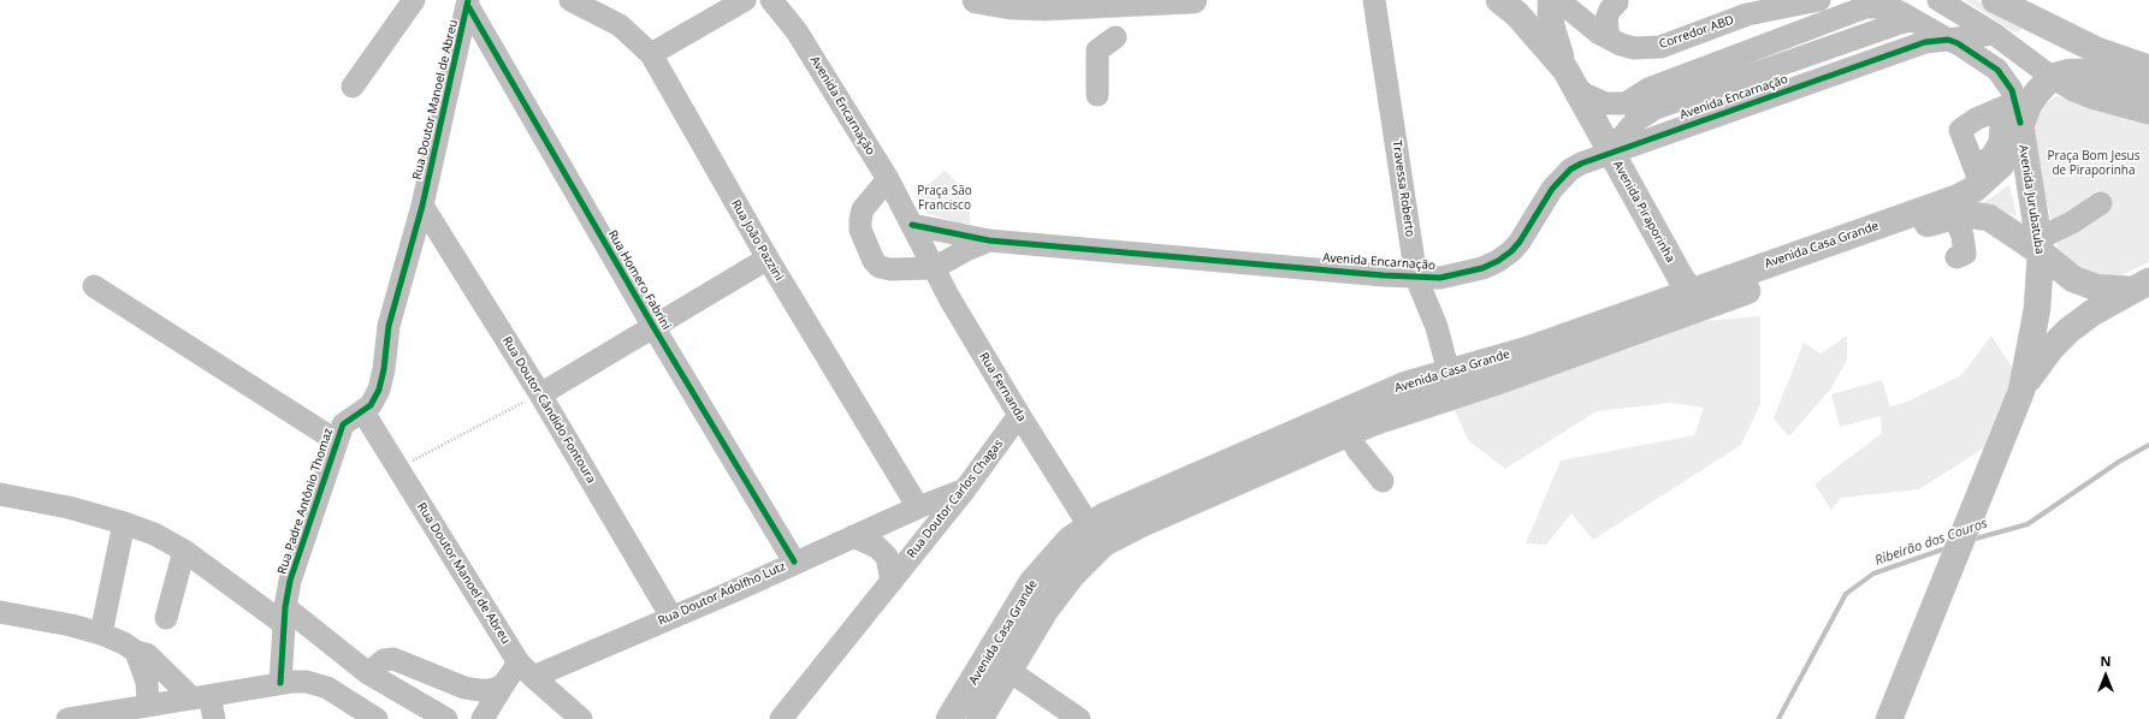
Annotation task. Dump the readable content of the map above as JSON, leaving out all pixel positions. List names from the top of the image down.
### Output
{
  "streets": {
    "main road": ["Avenida Jurubatuba", "Avenida Piraporinha", "Avenida Casa Grande"],
    "street": [
      "Corredor ABD",
      "Avenida Encarnação",
      "Rua Doutor Manoel de Abreu",
      "Travessa Roberto",
      "Rua João Pazzini",
      "Rua Homero Fabrini",
      "Rua Fernanda",
      "Rua Doutor Cândido Fontoura",
      "Rua Doutor Carlos Chagas",
      "Rua Padre Antônio Thomaz",
      "Rua Doutor Adolfho Lutz"
    ]
  },
  "crossings": [
    ["Avenida Encarnação", "Travessa Roberto"],
    ["Avenida Encarnação", "Avenida Piraporinha"],
    ["Avenida Encarnação", "Rua Fernanda"],
    ["Rua Doutor Manoel de Abreu", "Rua Homero Fabrini"],
    ["Rua Doutor Manoel de Abreu", "Rua Doutor Cândido Fontoura"],
    ["Rua Doutor Manoel de Abreu", "Rua Padre Antônio Thomaz"],
    ["Rua Doutor Manoel de Abreu", "Rua Doutor Adolfho Lutz"],
    ["Travessa Roberto", "Avenida Casa Grande"],
    ["Avenida Jurubatuba", "Avenida Casa Grande"],
    ["Avenida Piraporinha", "Avenida Casa Grande"],
    ["Rua João Pazzini", "Rua Doutor Adolfho Lutz"],
    ["Avenida Casa Grande", "Rua Fernanda"],
    ["Rua Homero Fabrini", "Rua Doutor Adolfho Lutz"],
    ["Rua Fernanda", "Rua Doutor Carlos Chagas"],
    ["Rua Doutor Cândido Fontoura", "Rua Padre Antônio Thomaz"],
    ["Rua Doutor Cândido Fontoura", "Rua Doutor Adolfho Lutz"],
    ["Rua Doutor Carlos Chagas", "Rua Doutor Adolfho Lutz"]
  ],
  "water": ["Ribeirão dos Couros"],
  "parks": ["Praça Bom Jesus de Piraporinha", "Praça São Francisco"],
  "north": "top"
}
